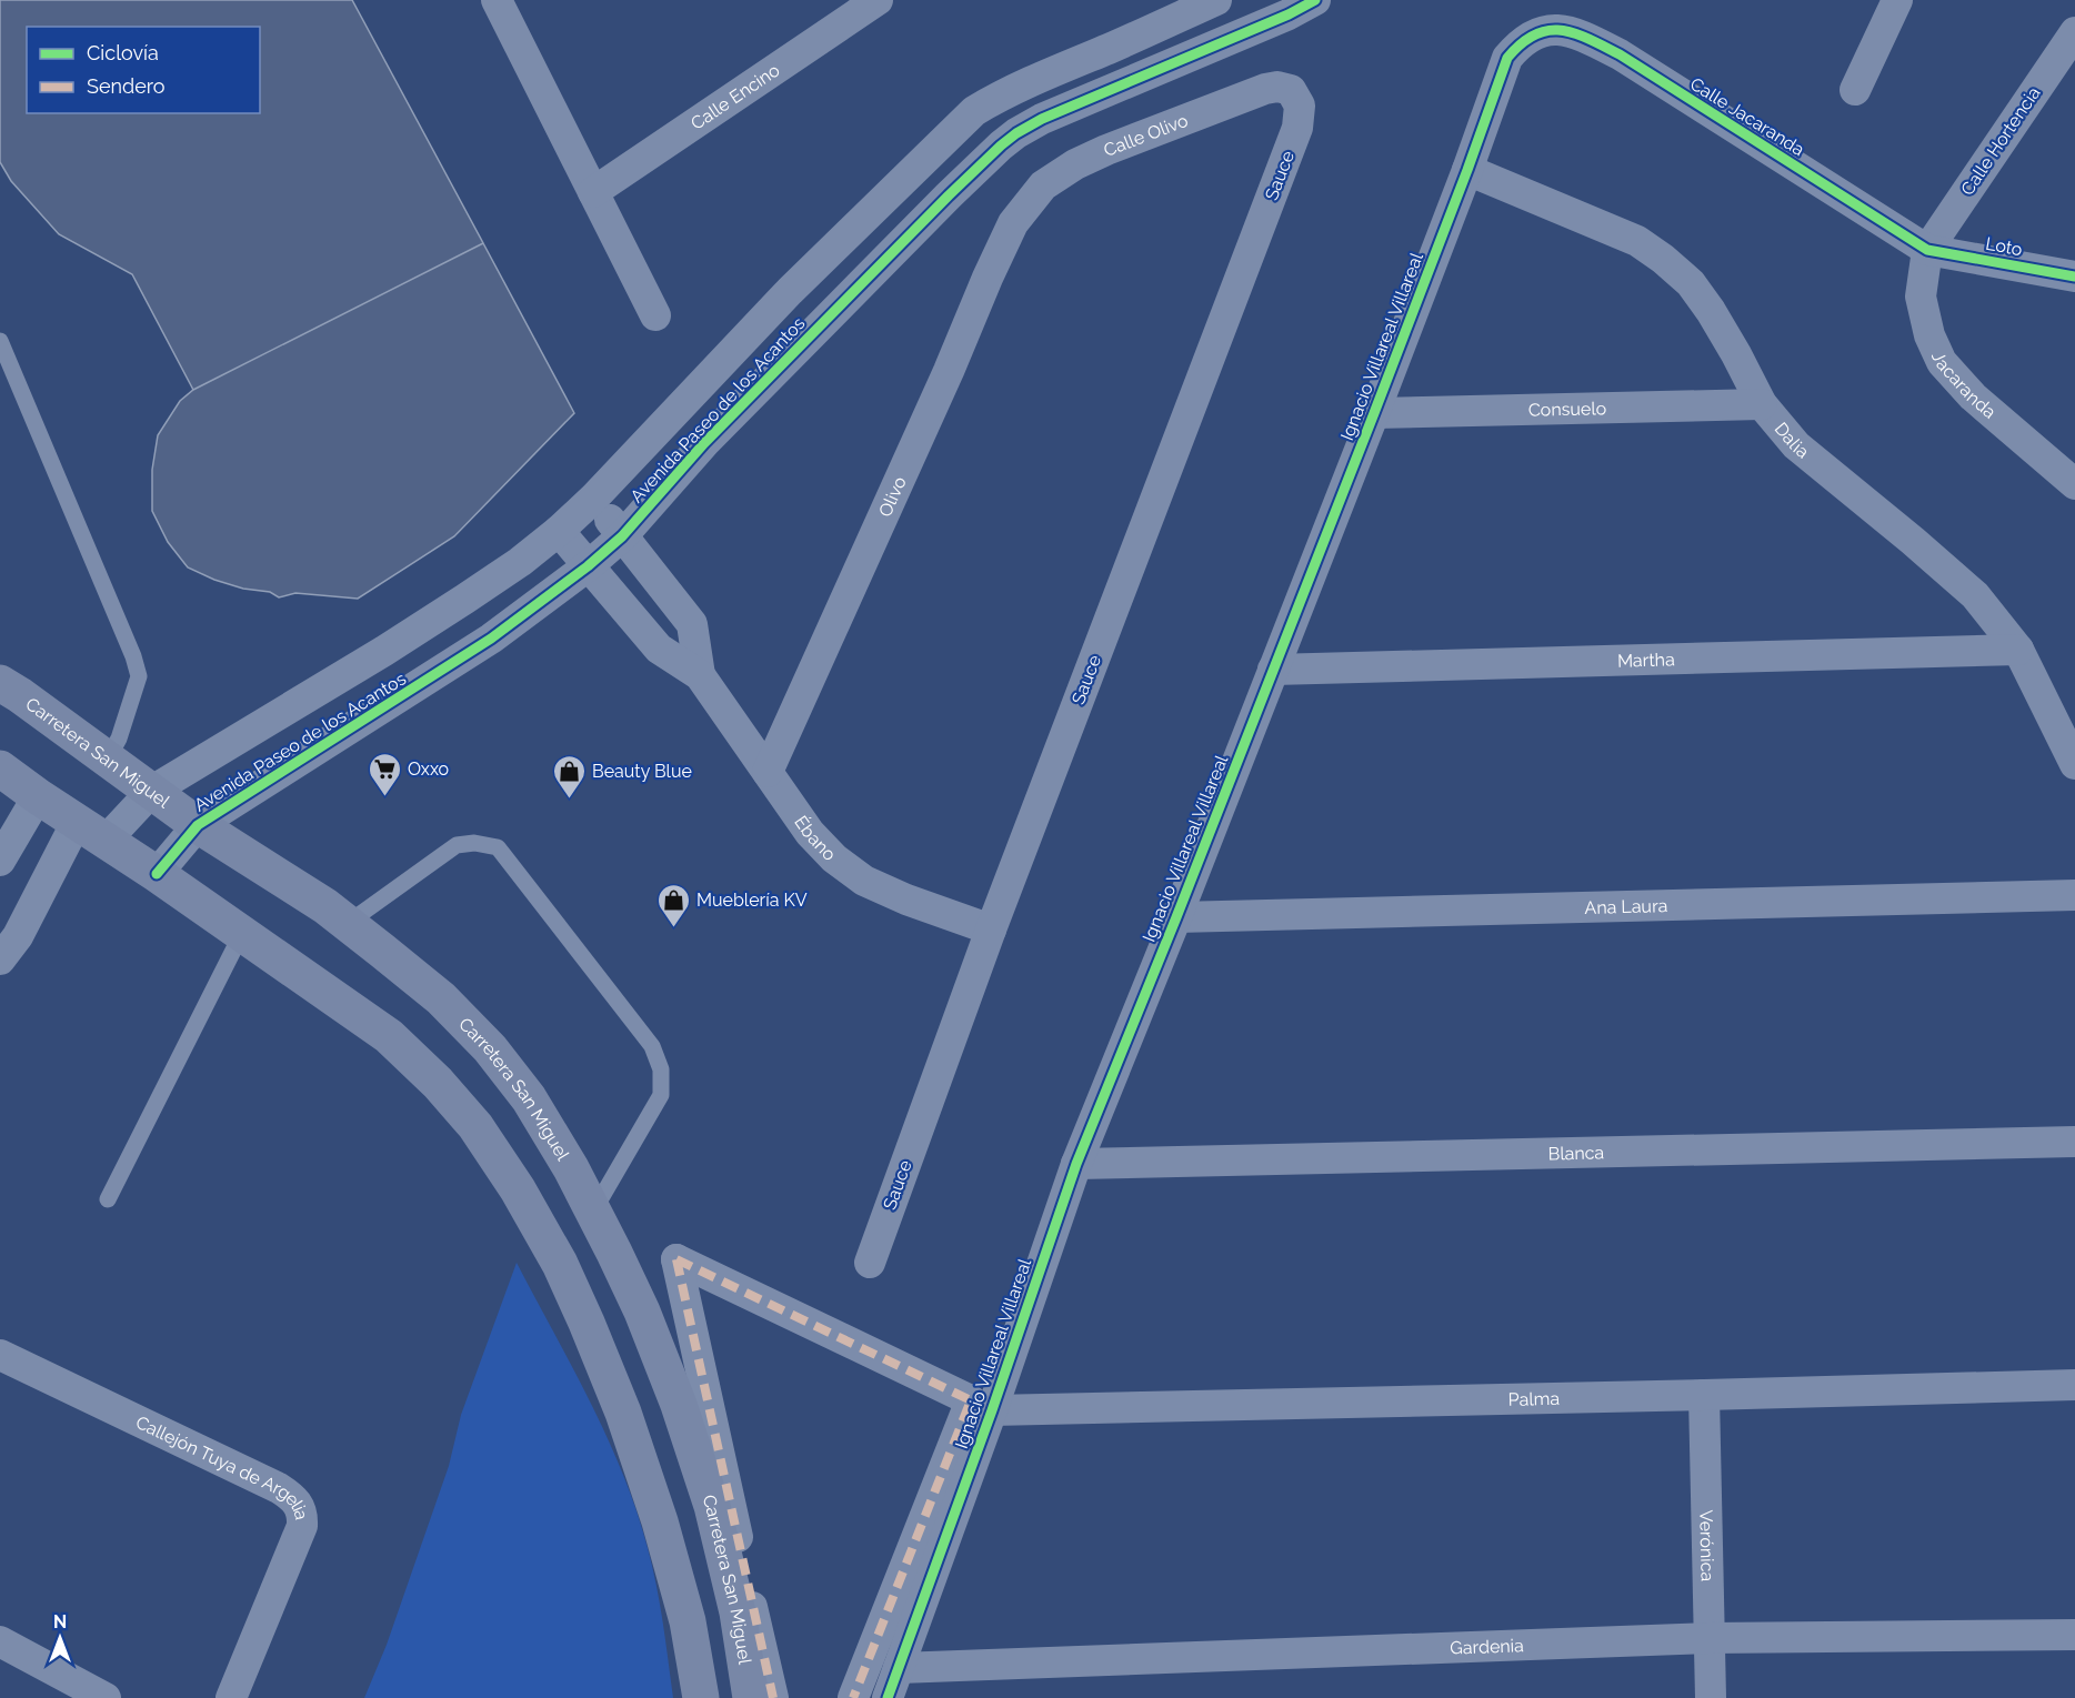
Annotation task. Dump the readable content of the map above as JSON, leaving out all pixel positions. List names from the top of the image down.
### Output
{
  "streets": {
    "main road": ["Carretera San Miguel"],
    "street": [
      "Calle Encino",
      "Calle Jacaranda",
      "Calle Olivo",
      "Calle Hortencia",
      "Sauce",
      "Loto",
      "Ignacio Villareal Villareal",
      "Jacaranda",
      "Consuelo",
      "Avenida Paseo de los Acantos",
      "Dalia",
      "Olivo",
      "Martha",
      "Ébano",
      "Ana Laura",
      "Blanca",
      "Palma",
      "Callejón Tuya de Argelia",
      "Verónica",
      "Gardenia"
    ]
  },
  "crossings": [
    ["Calle Jacaranda", "Calle Hortencia"],
    ["Calle Jacaranda", "Loto"],
    ["Calle Jacaranda", "Ignacio Villareal Villareal"],
    ["Calle Jacaranda", "Jacaranda"],
    ["Calle Olivo", "Sauce"],
    ["Calle Olivo", "Olivo"],
    ["Calle Hortencia", "Loto"],
    ["Calle Hortencia", "Jacaranda"],
    ["Sauce", "Ébano"],
    ["Loto", "Jacaranda"],
    ["Ignacio Villareal Villareal", "Consuelo"],
    ["Ignacio Villareal Villareal", "Dalia"],
    ["Ignacio Villareal Villareal", "Martha"],
    ["Ignacio Villareal Villareal", "Ana Laura"],
    ["Ignacio Villareal Villareal", "Blanca"],
    ["Ignacio Villareal Villareal", "Palma"],
    ["Ignacio Villareal Villareal", "Gardenia"],
    ["Consuelo", "Dalia"],
    ["Avenida Paseo de los Acantos", "Carretera San Miguel"],
    ["Avenida Paseo de los Acantos", "Ébano"],
    ["Dalia", "Martha"],
    ["Olivo", "Ébano"],
    ["Palma", "Verónica"],
    ["Verónica", "Gardenia"]
  ],
  "places": {
    "supermarket": ["Oxxo"],
    "shop": ["Beauty Blue", "Mueblería KV"]
  },
  "legend": ["Ciclovía", "Sendero"],
  "north": "top"
}
